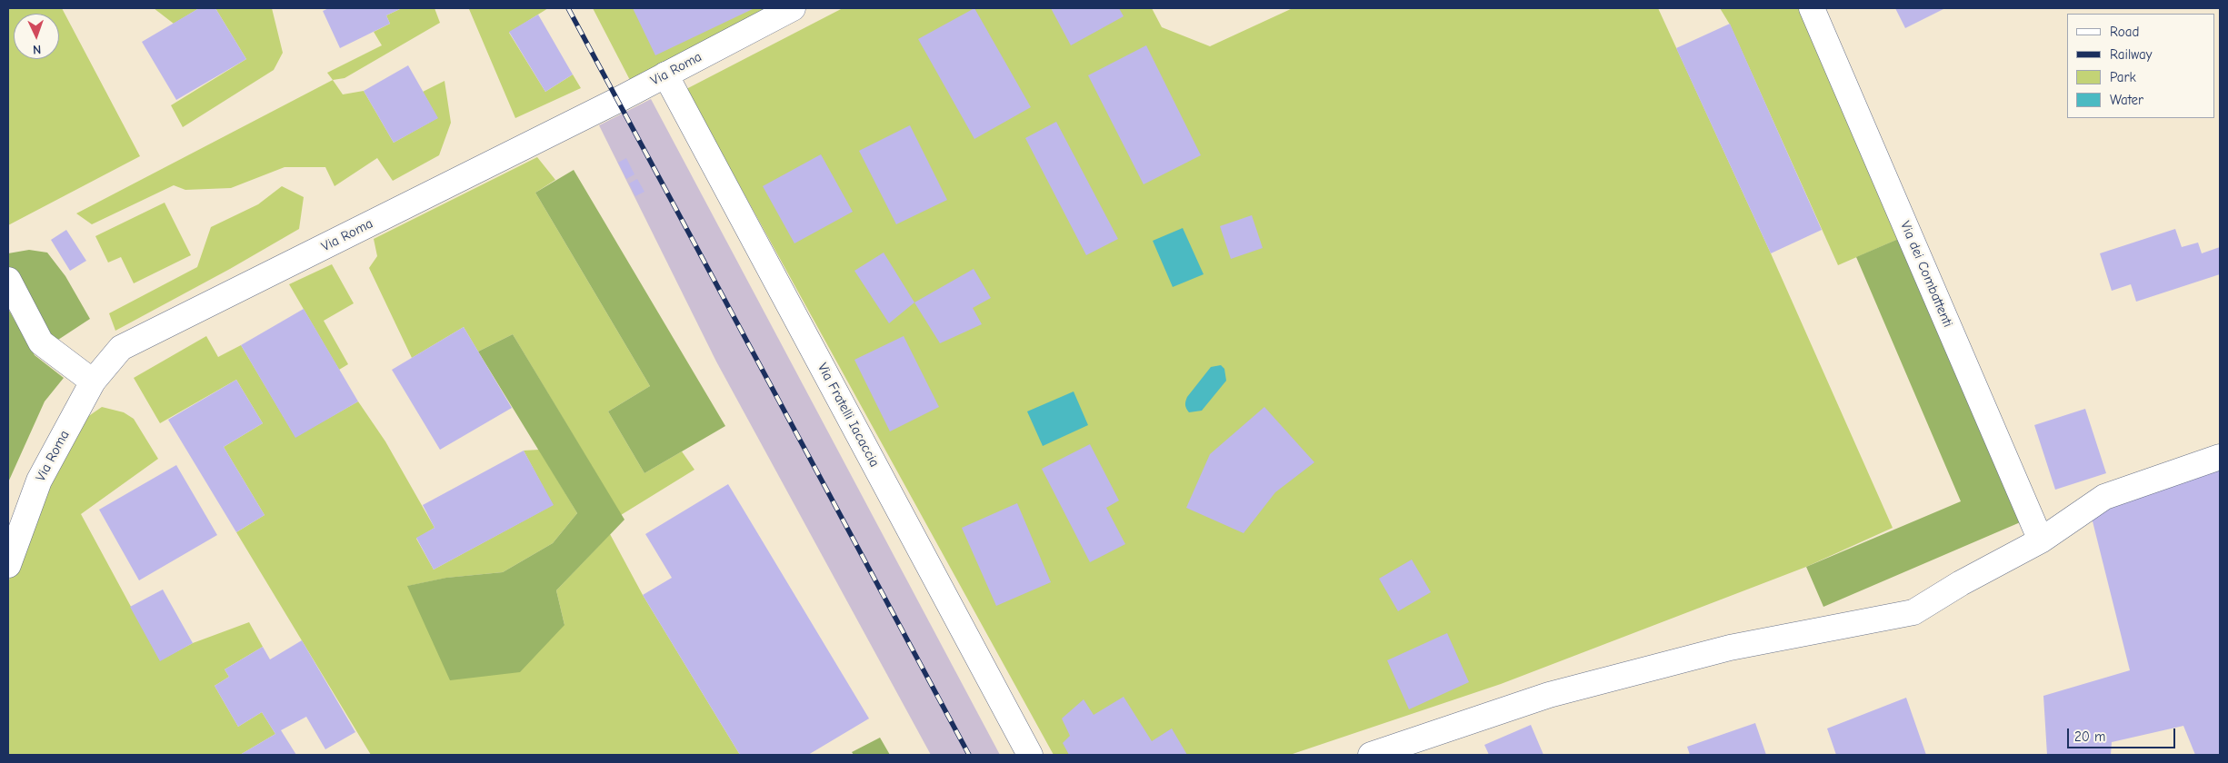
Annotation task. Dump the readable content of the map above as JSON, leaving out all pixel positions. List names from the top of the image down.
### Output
{
  "streets": {
    "street": ["Via Roma", "Via dei Combattenti", "Via Fratelli Iacaccia"]
  },
  "crossings": [
    ["Via Roma", "Via Fratelli Iacaccia"]
  ],
  "legend": [
    "Road",
    "Railway",
    "Park",
    "Water"
  ],
  "scale_bar": "20 m",
  "north": "bottom"
}
